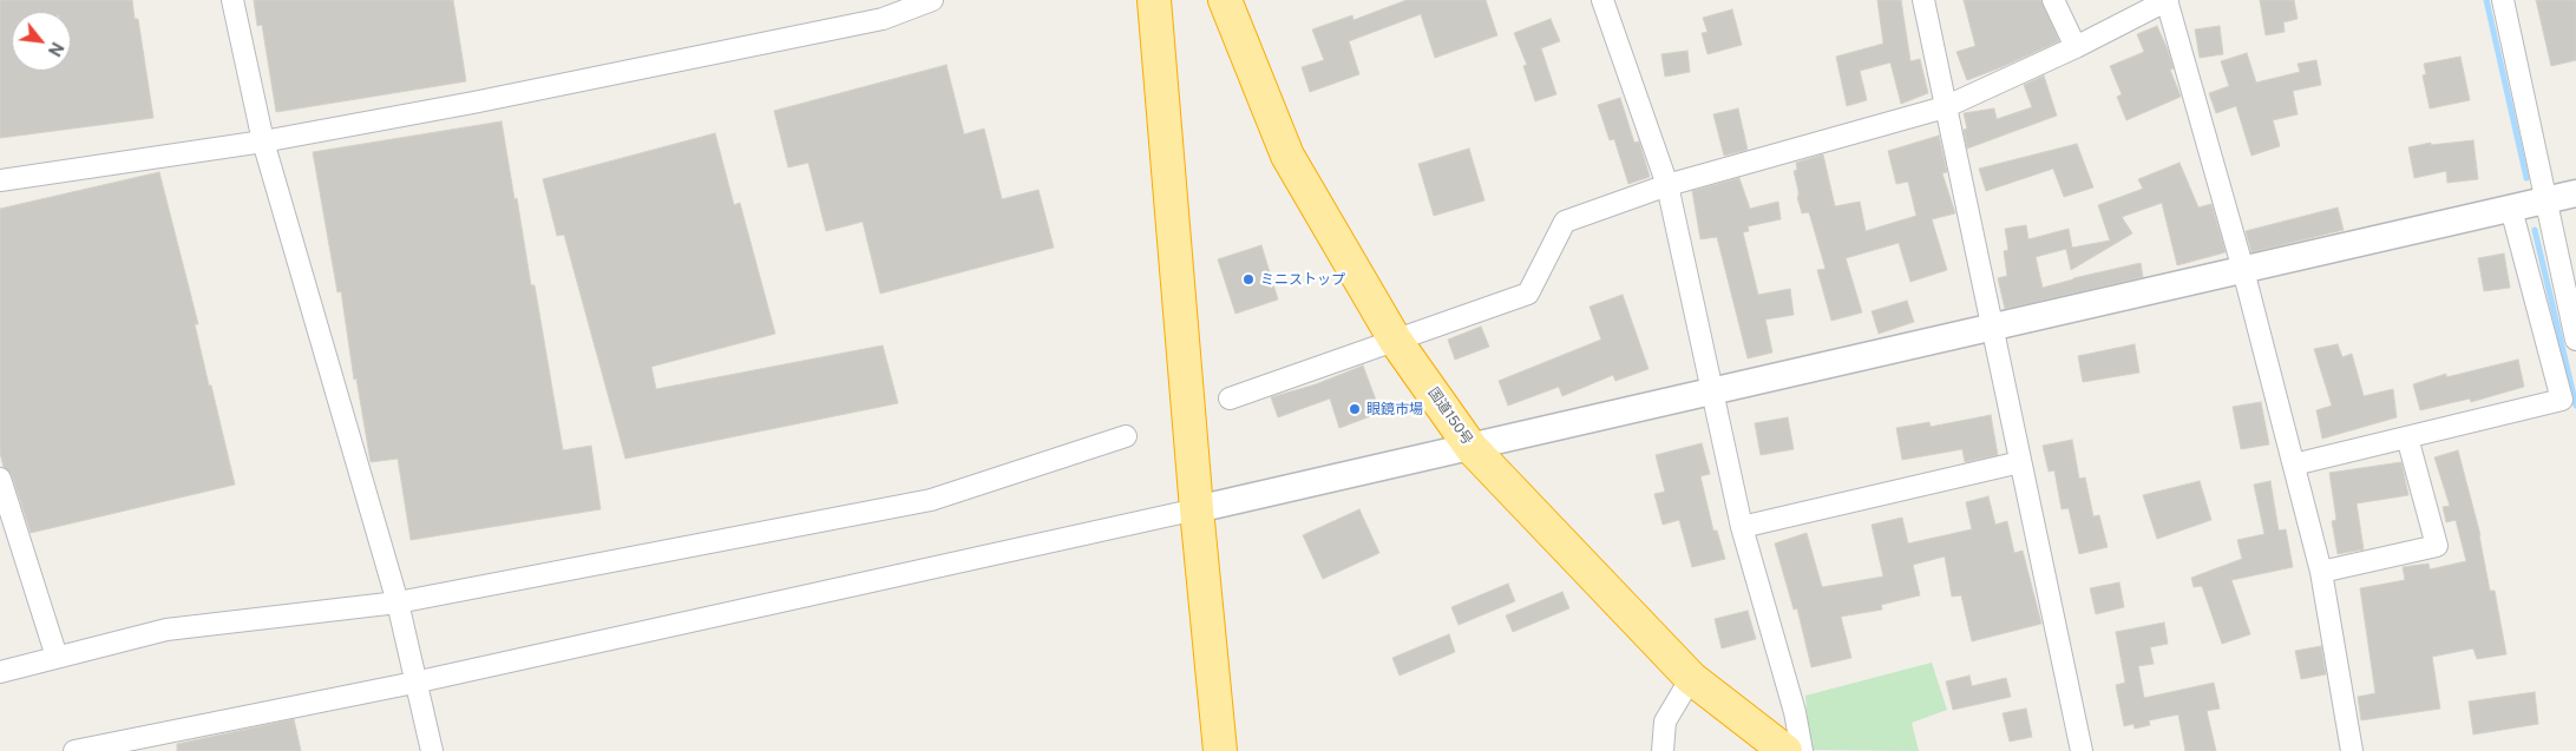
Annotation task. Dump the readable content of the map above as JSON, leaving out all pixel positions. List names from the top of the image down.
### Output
{
  "streets": {
    "highway": ["国道150号"]
  },
  "places": ["ミニストップ", "眼鏡市場"],
  "north": "bottom right"
}
